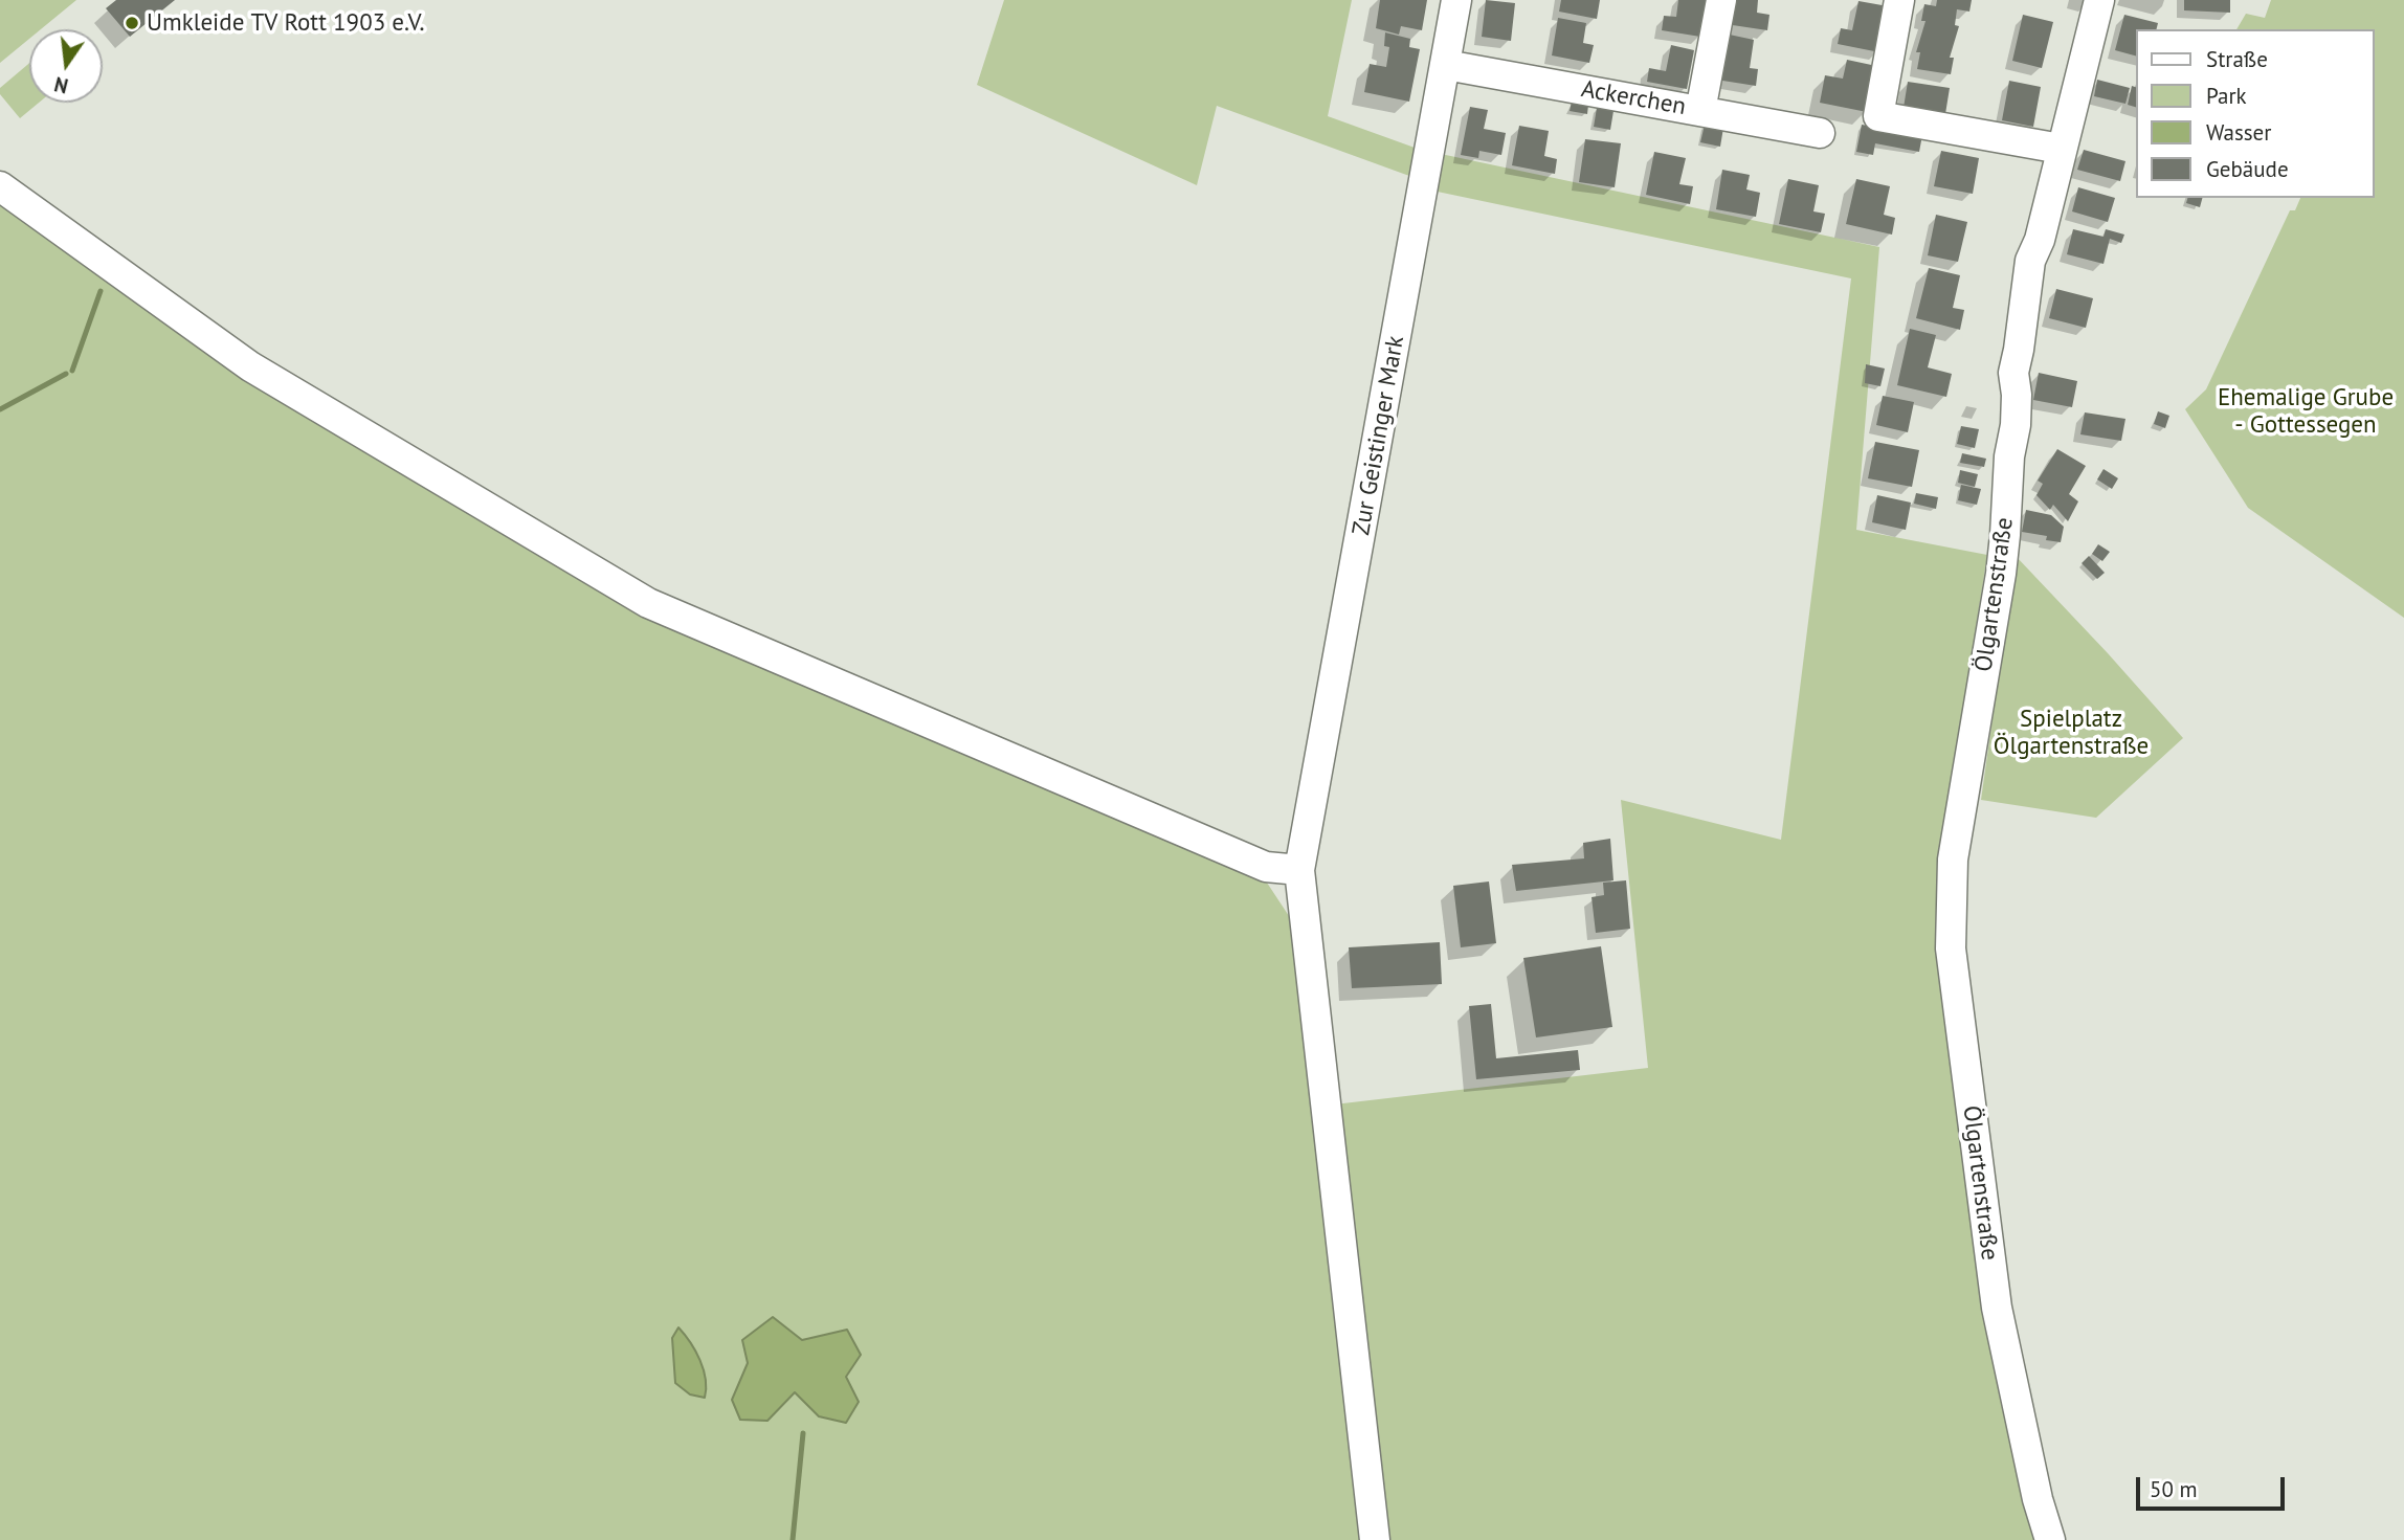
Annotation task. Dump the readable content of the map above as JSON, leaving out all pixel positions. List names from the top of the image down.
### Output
{
  "streets": {
    "street": ["Ackerchen", "Zur Geistinger Mark", "Ölgartenstraße"]
  },
  "crossings": [
    ["Ackerchen", "Zur Geistinger Mark"]
  ],
  "parks": ["Ehemalige Grube - Gottessegen", "Spielplatz Ölgartenstraße"],
  "places": ["Umkleide TV Rott 1903 e.V."],
  "legend": [
    "Straße",
    "Park",
    "Wasser",
    "Gebäude"
  ],
  "scale_bar": "50 m",
  "north": "bottom"
}
